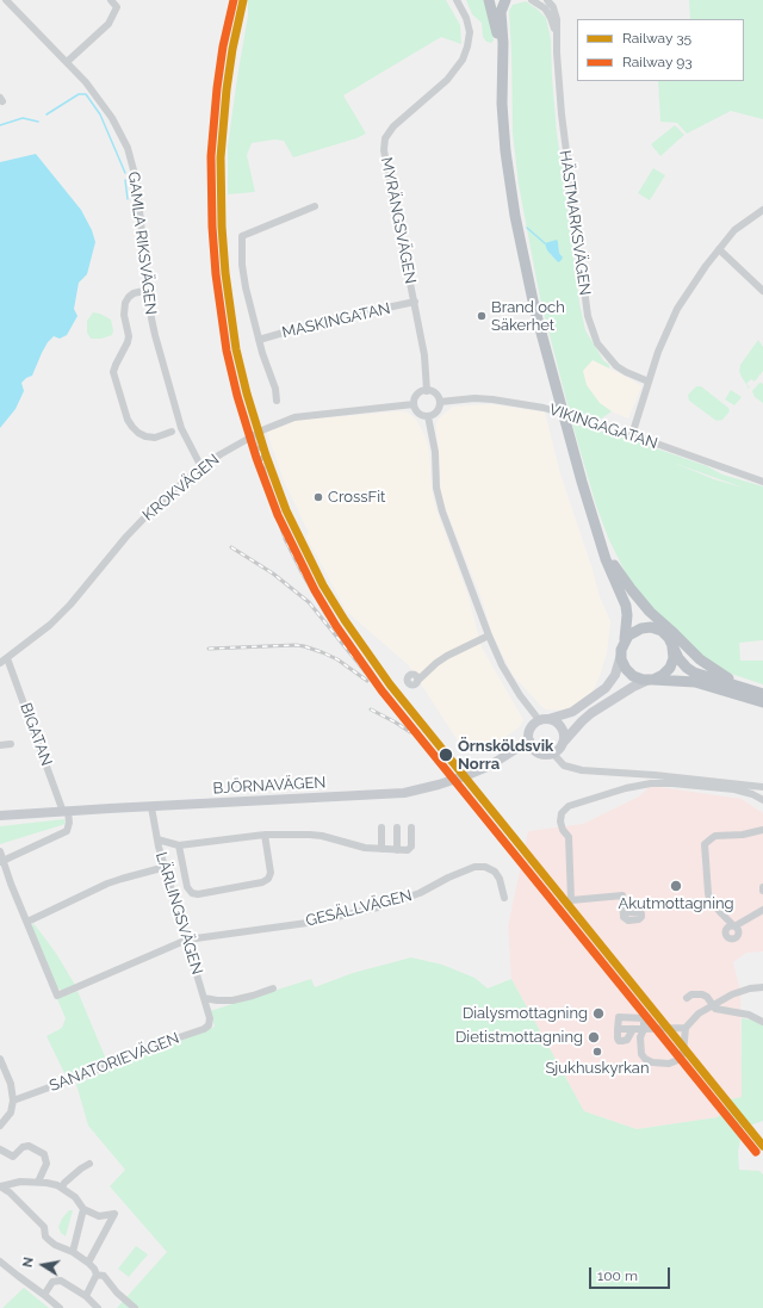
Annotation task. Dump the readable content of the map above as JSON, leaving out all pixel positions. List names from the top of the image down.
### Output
{
  "streets": {
    "main road": ["BJÖRNAVÄGEN"],
    "street": [
      "MYRÄNGSVÄGEN",
      "HÄSTMARKSVÄGEN",
      "GAMLA RIKSVÄGEN",
      "MASKINGATAN",
      "VIKINGAGATAN",
      "KROKVÄGEN",
      "BIGATAN",
      "GESÄLLVÄGEN",
      "LÄRLINGSVÄGEN",
      "SANATORIEVÄGEN"
    ]
  },
  "crossings": [
    ["MYRÄNGSVÄGEN", "MASKINGATAN"],
    ["MYRÄNGSVÄGEN", "VIKINGAGATAN"],
    ["MYRÄNGSVÄGEN", "KROKVÄGEN"],
    ["GAMLA RIKSVÄGEN", "KROKVÄGEN"],
    ["VIKINGAGATAN", "KROKVÄGEN"],
    ["KROKVÄGEN", "BIGATAN"],
    ["BIGATAN", "BJÖRNAVÄGEN"],
    ["BJÖRNAVÄGEN", "LÄRLINGSVÄGEN"],
    ["GESÄLLVÄGEN", "LÄRLINGSVÄGEN"],
    ["LÄRLINGSVÄGEN", "SANATORIEVÄGEN"]
  ],
  "places": [
    "Brand och Säkerhet",
    "CrossFit",
    "Örnsköldsvik Norra",
    "Akutmottagning",
    "Dialysmottagning",
    "Dietistmottagning",
    "Sjukhuskyrkan"
  ],
  "lines": ["rail line 35", "rail line 93"],
  "legend": ["Railway 35", "Railway 93"],
  "scale_bar": "100 m",
  "north": "left"
}
